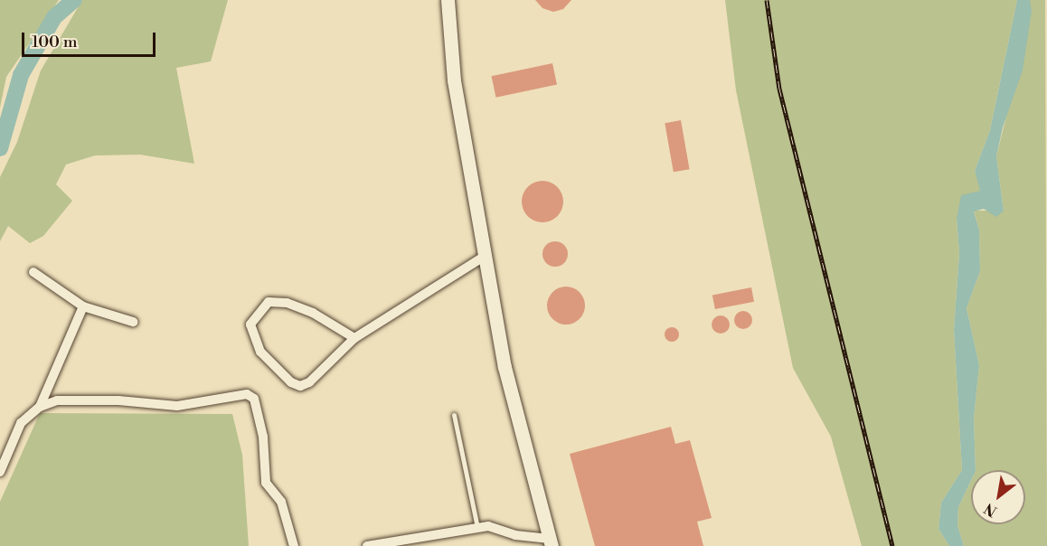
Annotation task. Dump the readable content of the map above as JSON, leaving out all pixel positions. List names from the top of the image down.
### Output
{
  "scale_bar": "100 m",
  "north": "bottom left"
}
